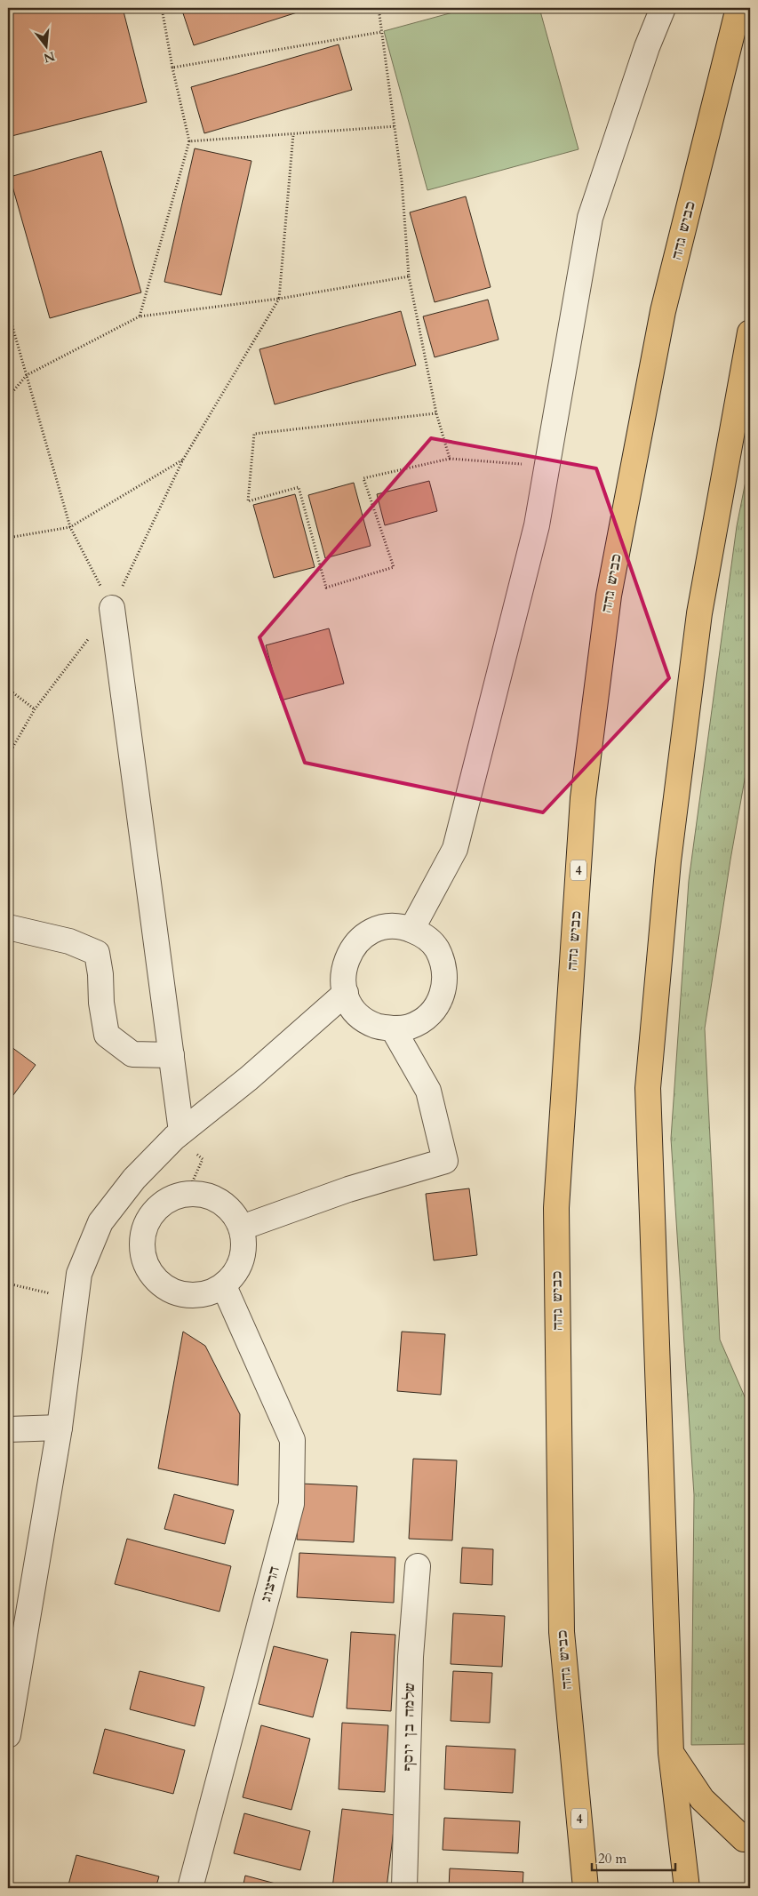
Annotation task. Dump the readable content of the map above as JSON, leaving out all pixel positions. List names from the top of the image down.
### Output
{
  "streets": {
    "highway": ["כביש גהה", "4"],
    "street": ["הרצוג", "שלמה בן יוסף"]
  },
  "scale_bar": "20 m",
  "north": "bottom"
}
